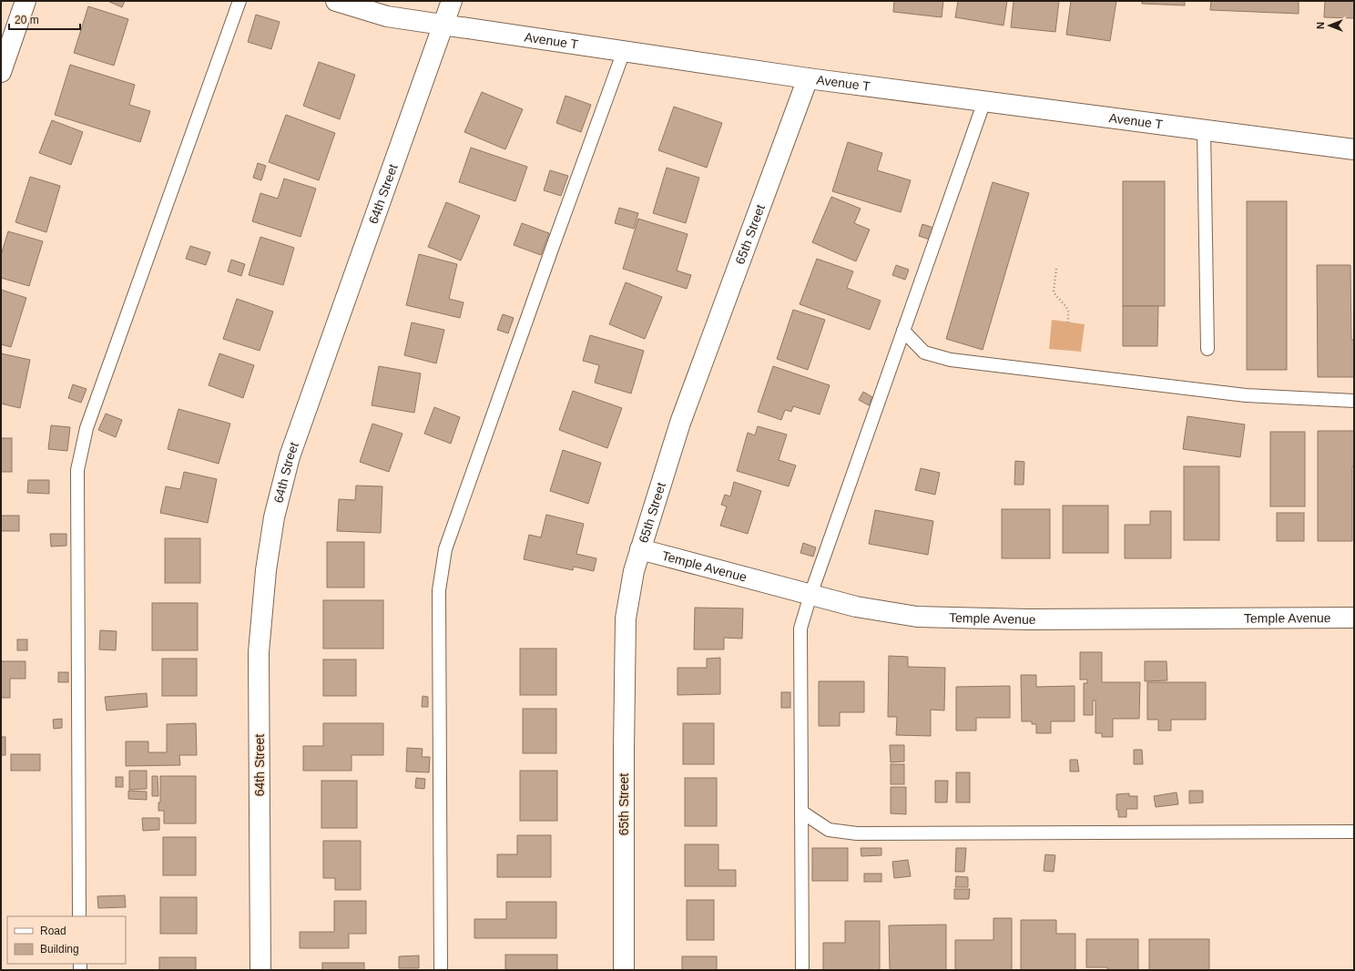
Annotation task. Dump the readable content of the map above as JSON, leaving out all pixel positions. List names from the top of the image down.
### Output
{
  "streets": {
    "street": [
      "Avenue T",
      "64th Street",
      "65th Street",
      "Temple Avenue"
    ]
  },
  "crossings": [
    ["Avenue T", "64th Street"],
    ["Avenue T", "65th Street"],
    ["65th Street", "Temple Avenue"]
  ],
  "legend": ["Road", "Building"],
  "scale_bar": "20 m",
  "north": "left"
}
